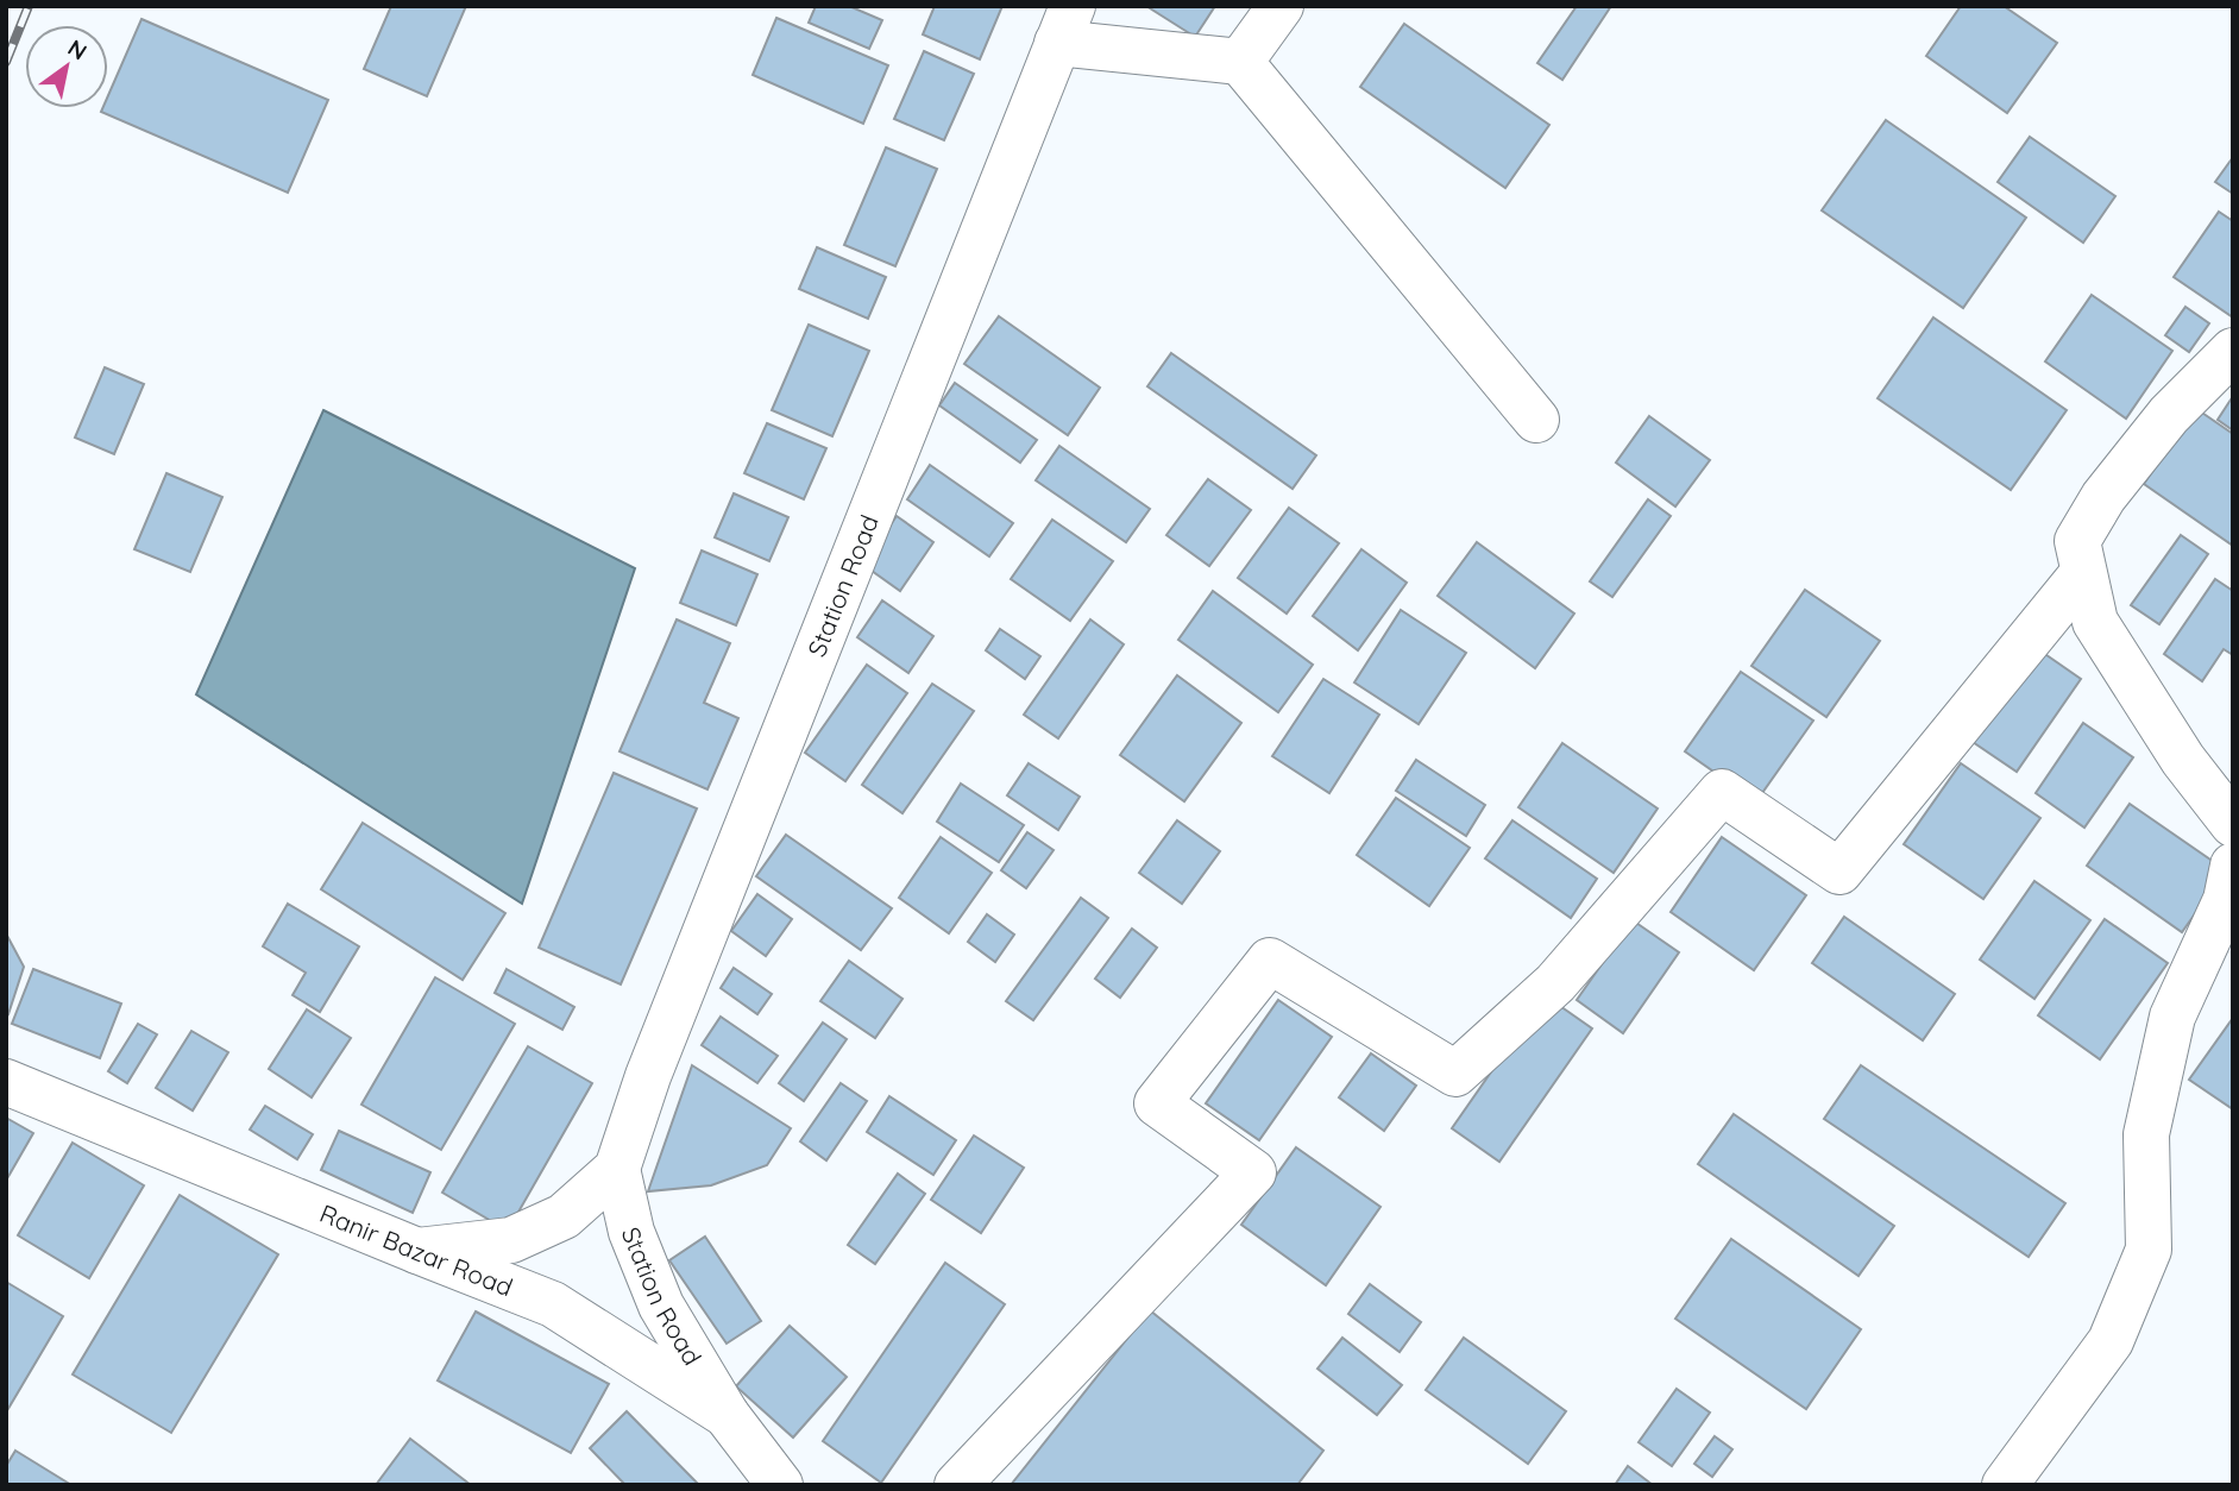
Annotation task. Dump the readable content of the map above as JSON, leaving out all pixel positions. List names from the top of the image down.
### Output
{
  "streets": {
    "street": ["Station Road", "Ranir Bazar Road"]
  },
  "crossings": [
    ["Station Road", "Ranir Bazar Road"]
  ],
  "north": "top right"
}
